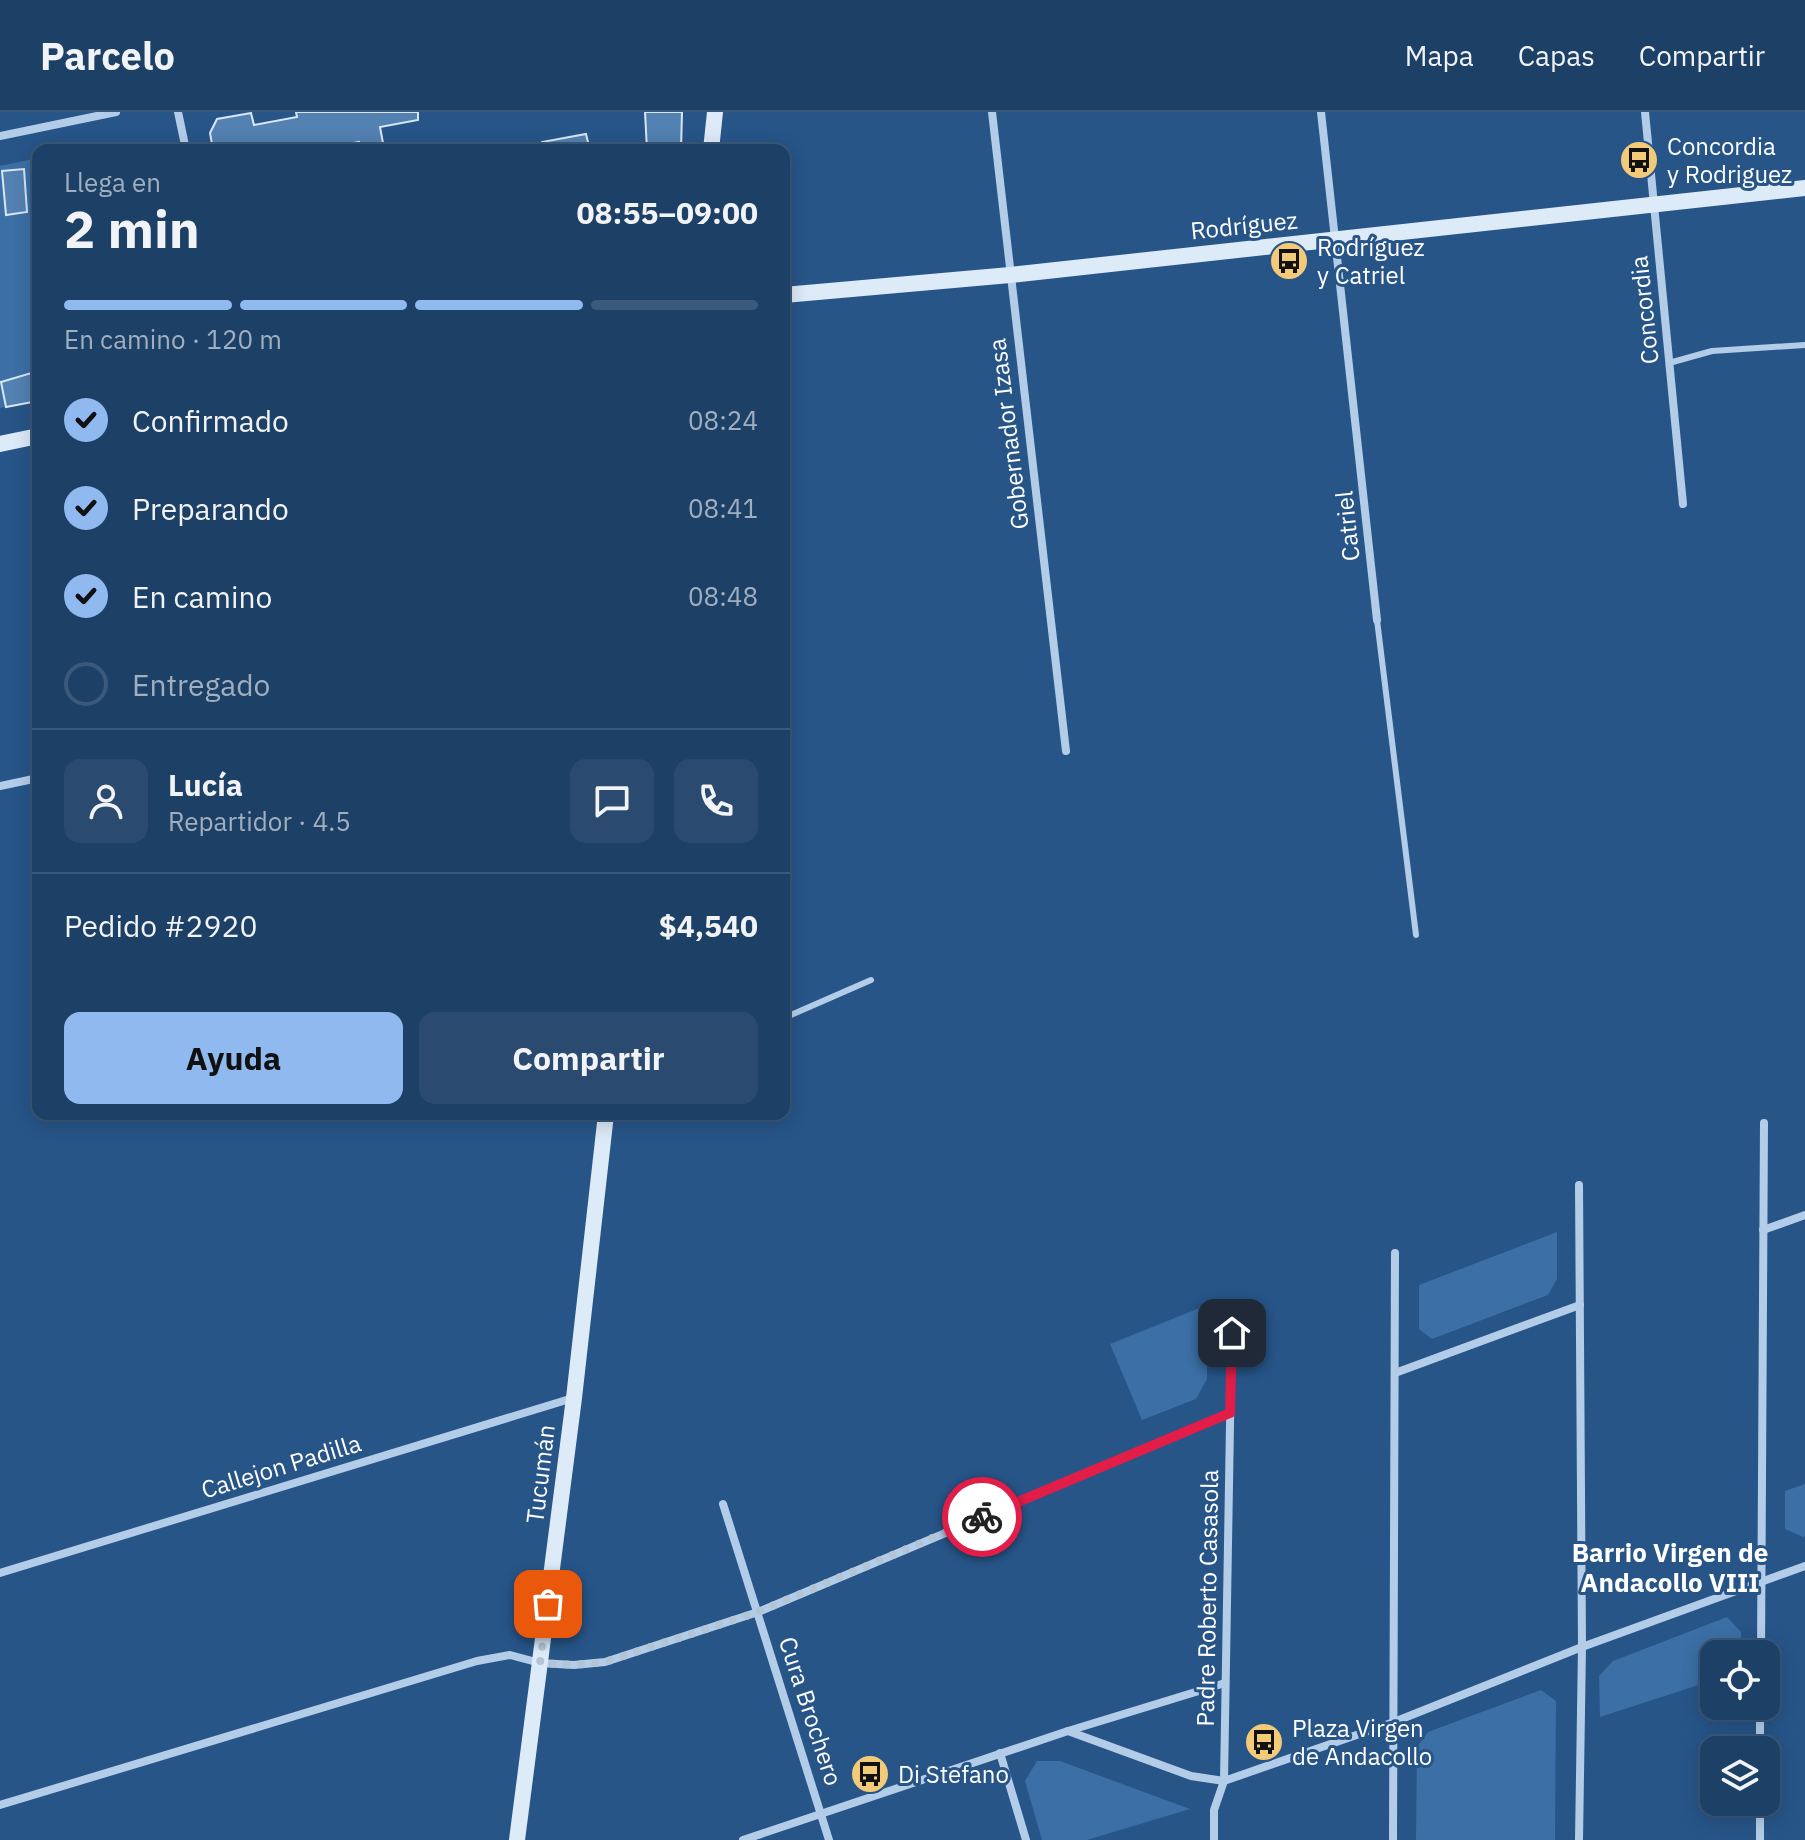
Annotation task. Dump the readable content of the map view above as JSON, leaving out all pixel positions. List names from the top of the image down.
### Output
{
  "streets": {
    "main road": ["Rodríguez", "Tucumán"],
    "street": [
      "Concordia",
      "Gobernador Izasa",
      "Catriel",
      "Callejon Padilla",
      "Padre Roberto Casasola",
      "Cura Brochero"
    ]
  },
  "crossings": [
    ["Rodríguez", "Concordia"],
    ["Rodríguez", "Gobernador Izasa"],
    ["Rodríguez", "Catriel"],
    ["Callejon Padilla", "Tucumán"]
  ],
  "districts": ["Barrio Virgen de Andacollo VIII"],
  "places": {
    "bus stop": [
      "Concordia y Rodriguez",
      "Rodríguez y Catriel",
      "Plaza Virgen de Andacollo",
      "Di Stefano"
    ]
  },
  "page": {
    "header": "Parcelo",
    "nav": ["Mapa", "Capas", "Compartir"],
    "heading": ["2 min", "Llega en", "08:55–09:00"],
    "panel": [
      "Lucía",
      "Repartidor · 4.5",
      "Pedido #2920",
      "$4,540"
    ],
    "bar": "En camino · 120 m",
    "list": [
      ["Confirmado", "08:24"],
      ["Preparando", "08:41"],
      ["En camino", "08:48"],
      "Entregado"
    ],
    "buttons": ["Ayuda", "Compartir"]
  }
}
